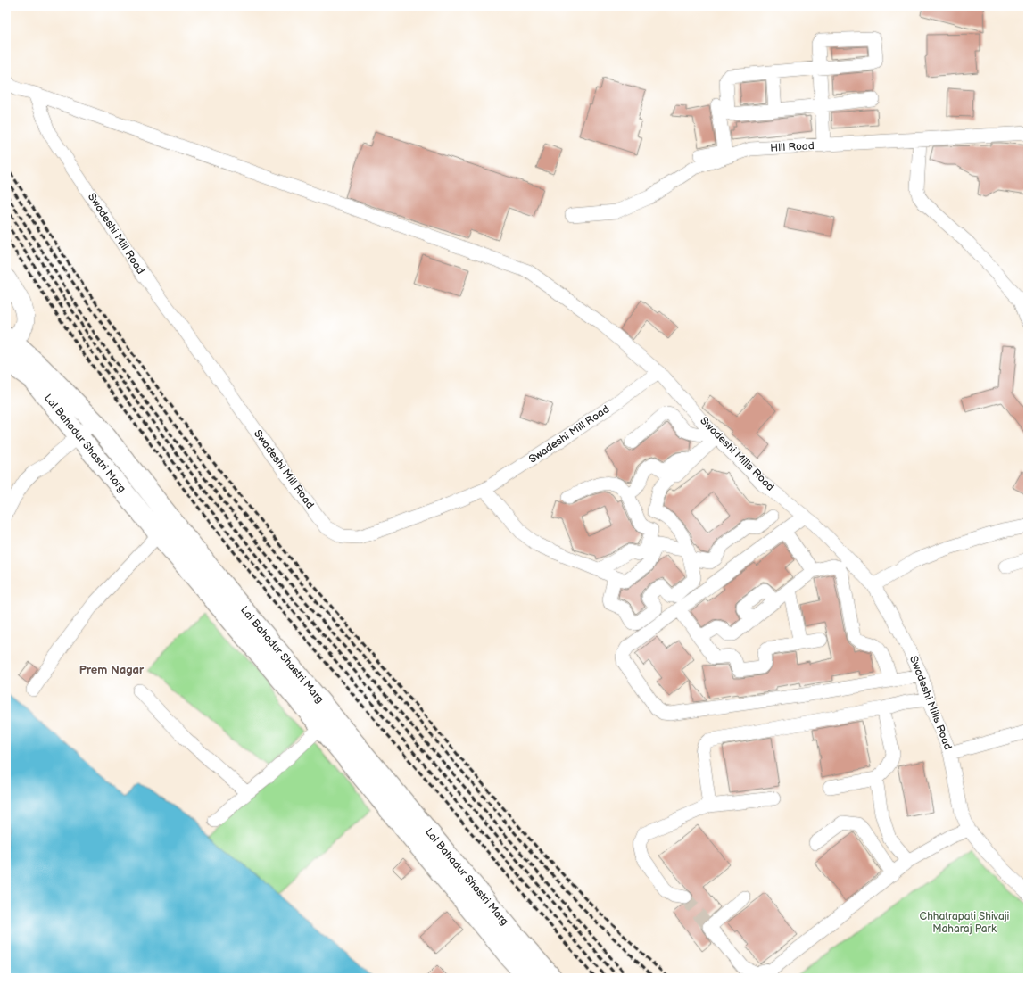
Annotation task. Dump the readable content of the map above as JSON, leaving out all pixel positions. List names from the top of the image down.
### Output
{
  "streets": {
    "main road": ["Lal Bahadur Shastri Marg"],
    "street": ["Hill Road", "Swadeshi Mill Road", "Swadeshi Mills Road"]
  },
  "crossings": [
    ["Swadeshi Mill Road", "Swadeshi Mills Road"]
  ],
  "districts": ["Prem Nagar"],
  "parks": ["Chhatrapati Shivaji Maharaj Park"]
}
